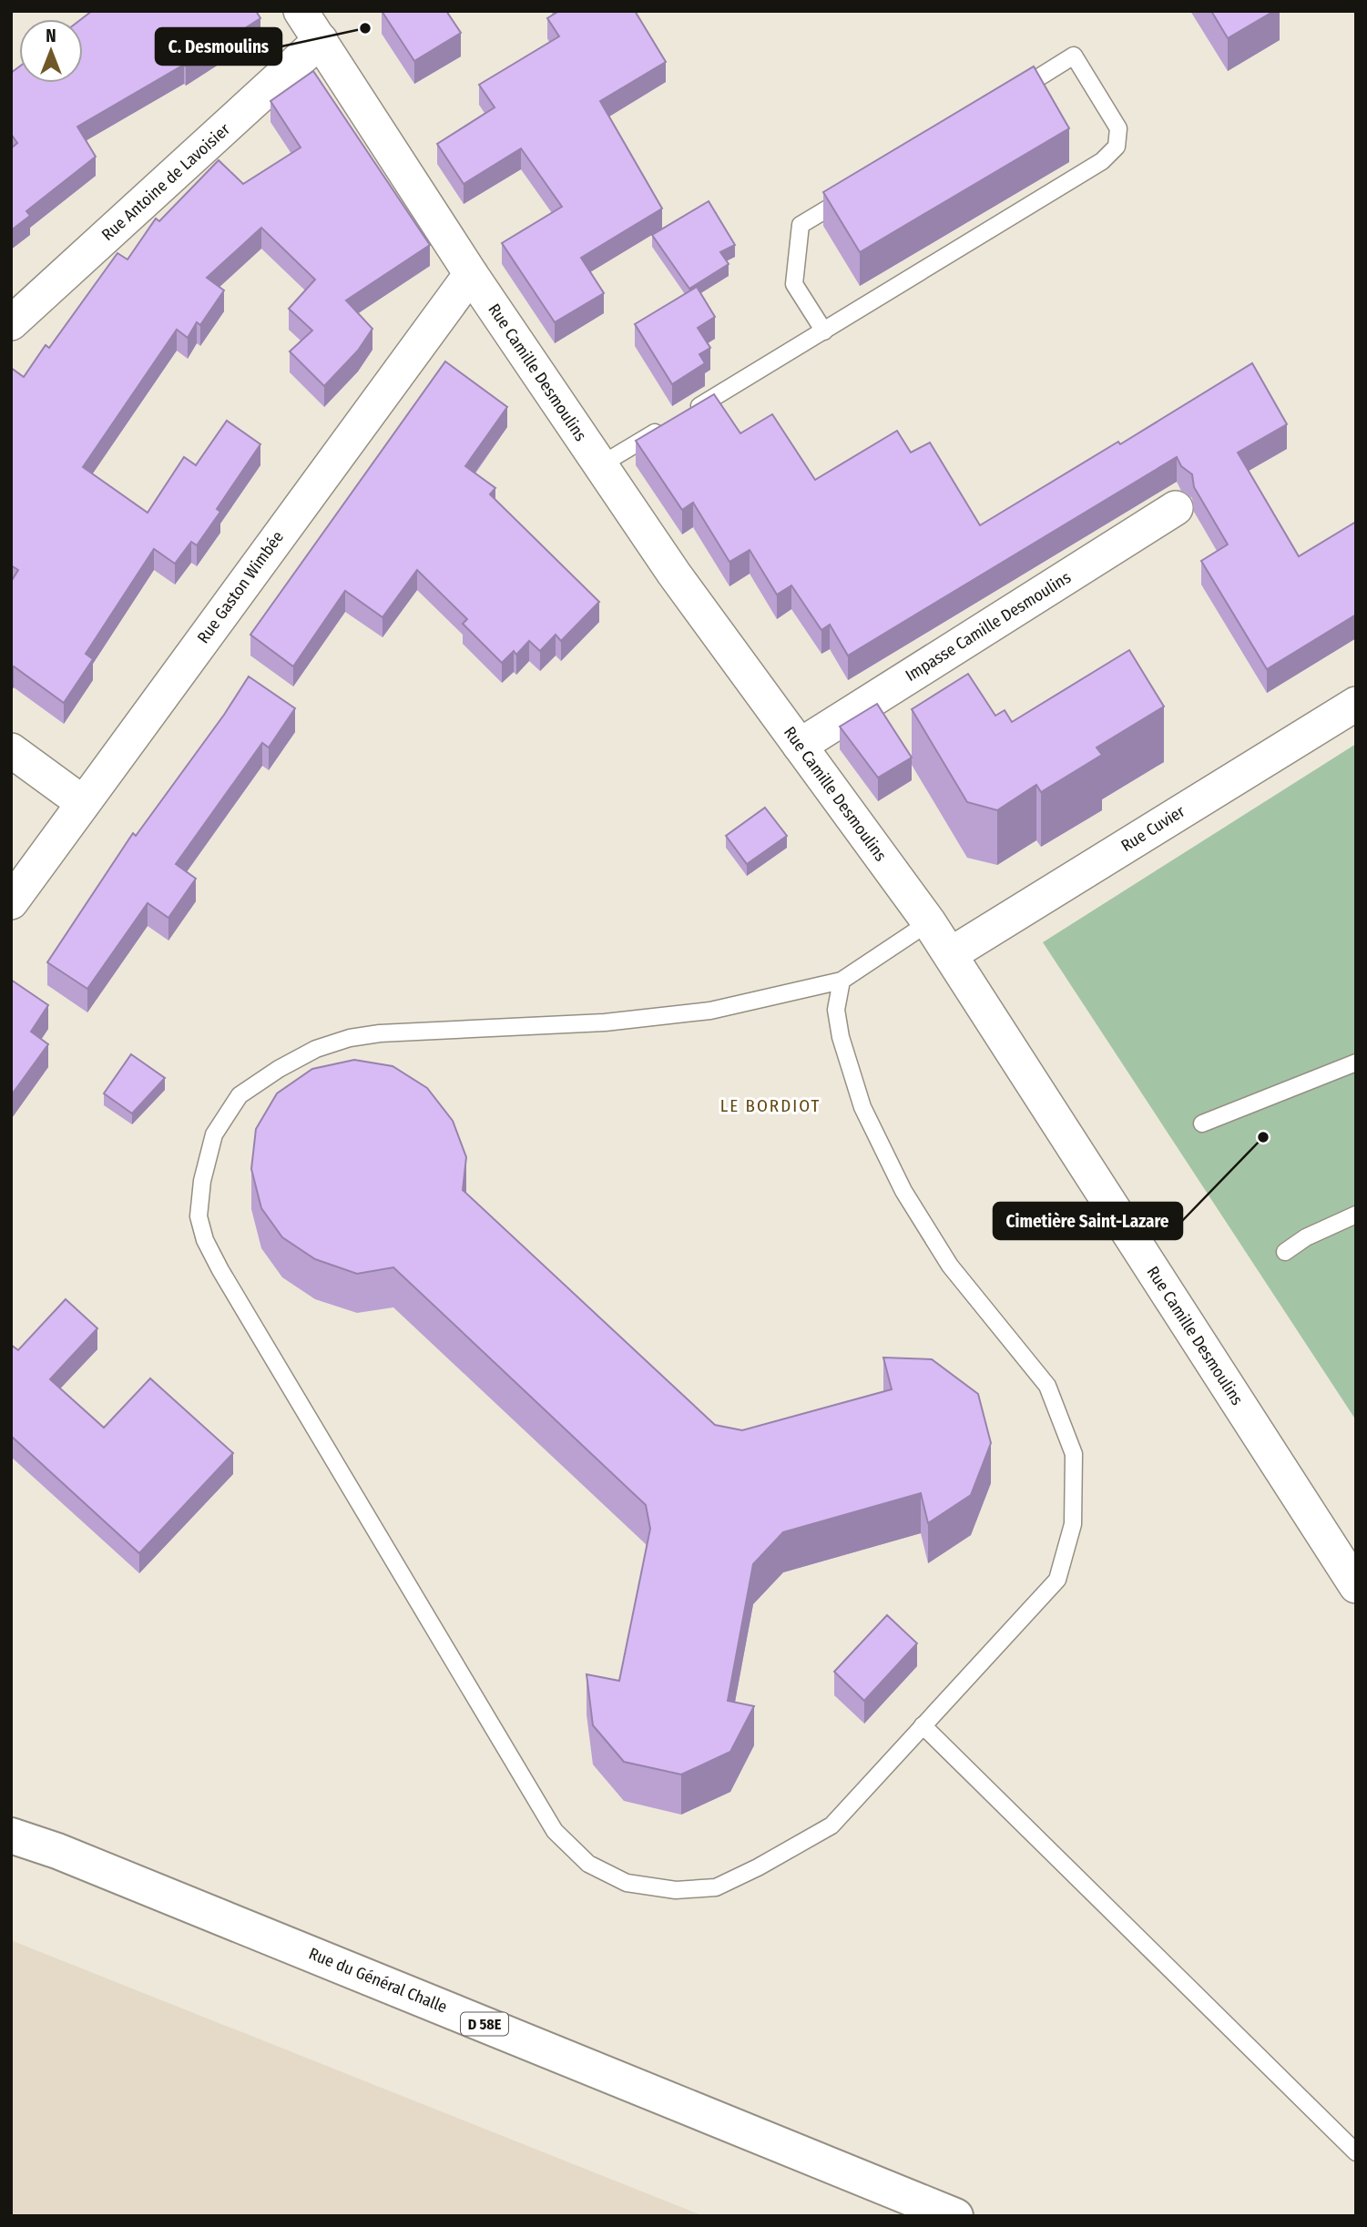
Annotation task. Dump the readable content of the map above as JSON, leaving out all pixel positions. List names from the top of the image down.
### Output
{
  "streets": {
    "main road": ["Rue du Général Challe", "D 58E"],
    "street": [
      "Rue Antoine de Lavoisier",
      "Rue Camille Desmoulins",
      "Rue Gaston Wimbée",
      "Impasse Camille Desmoulins",
      "Rue Cuvier"
    ]
  },
  "crossings": [
    ["Rue Antoine de Lavoisier", "Rue Camille Desmoulins"],
    ["Rue Camille Desmoulins", "Rue Gaston Wimbée"],
    ["Rue Camille Desmoulins", "Impasse Camille Desmoulins"],
    ["Rue Camille Desmoulins", "Rue Cuvier"]
  ],
  "districts": ["LE BORDIOT"],
  "places": ["C. Desmoulins", "Cimetière Saint-Lazare"],
  "north": "top"
}
